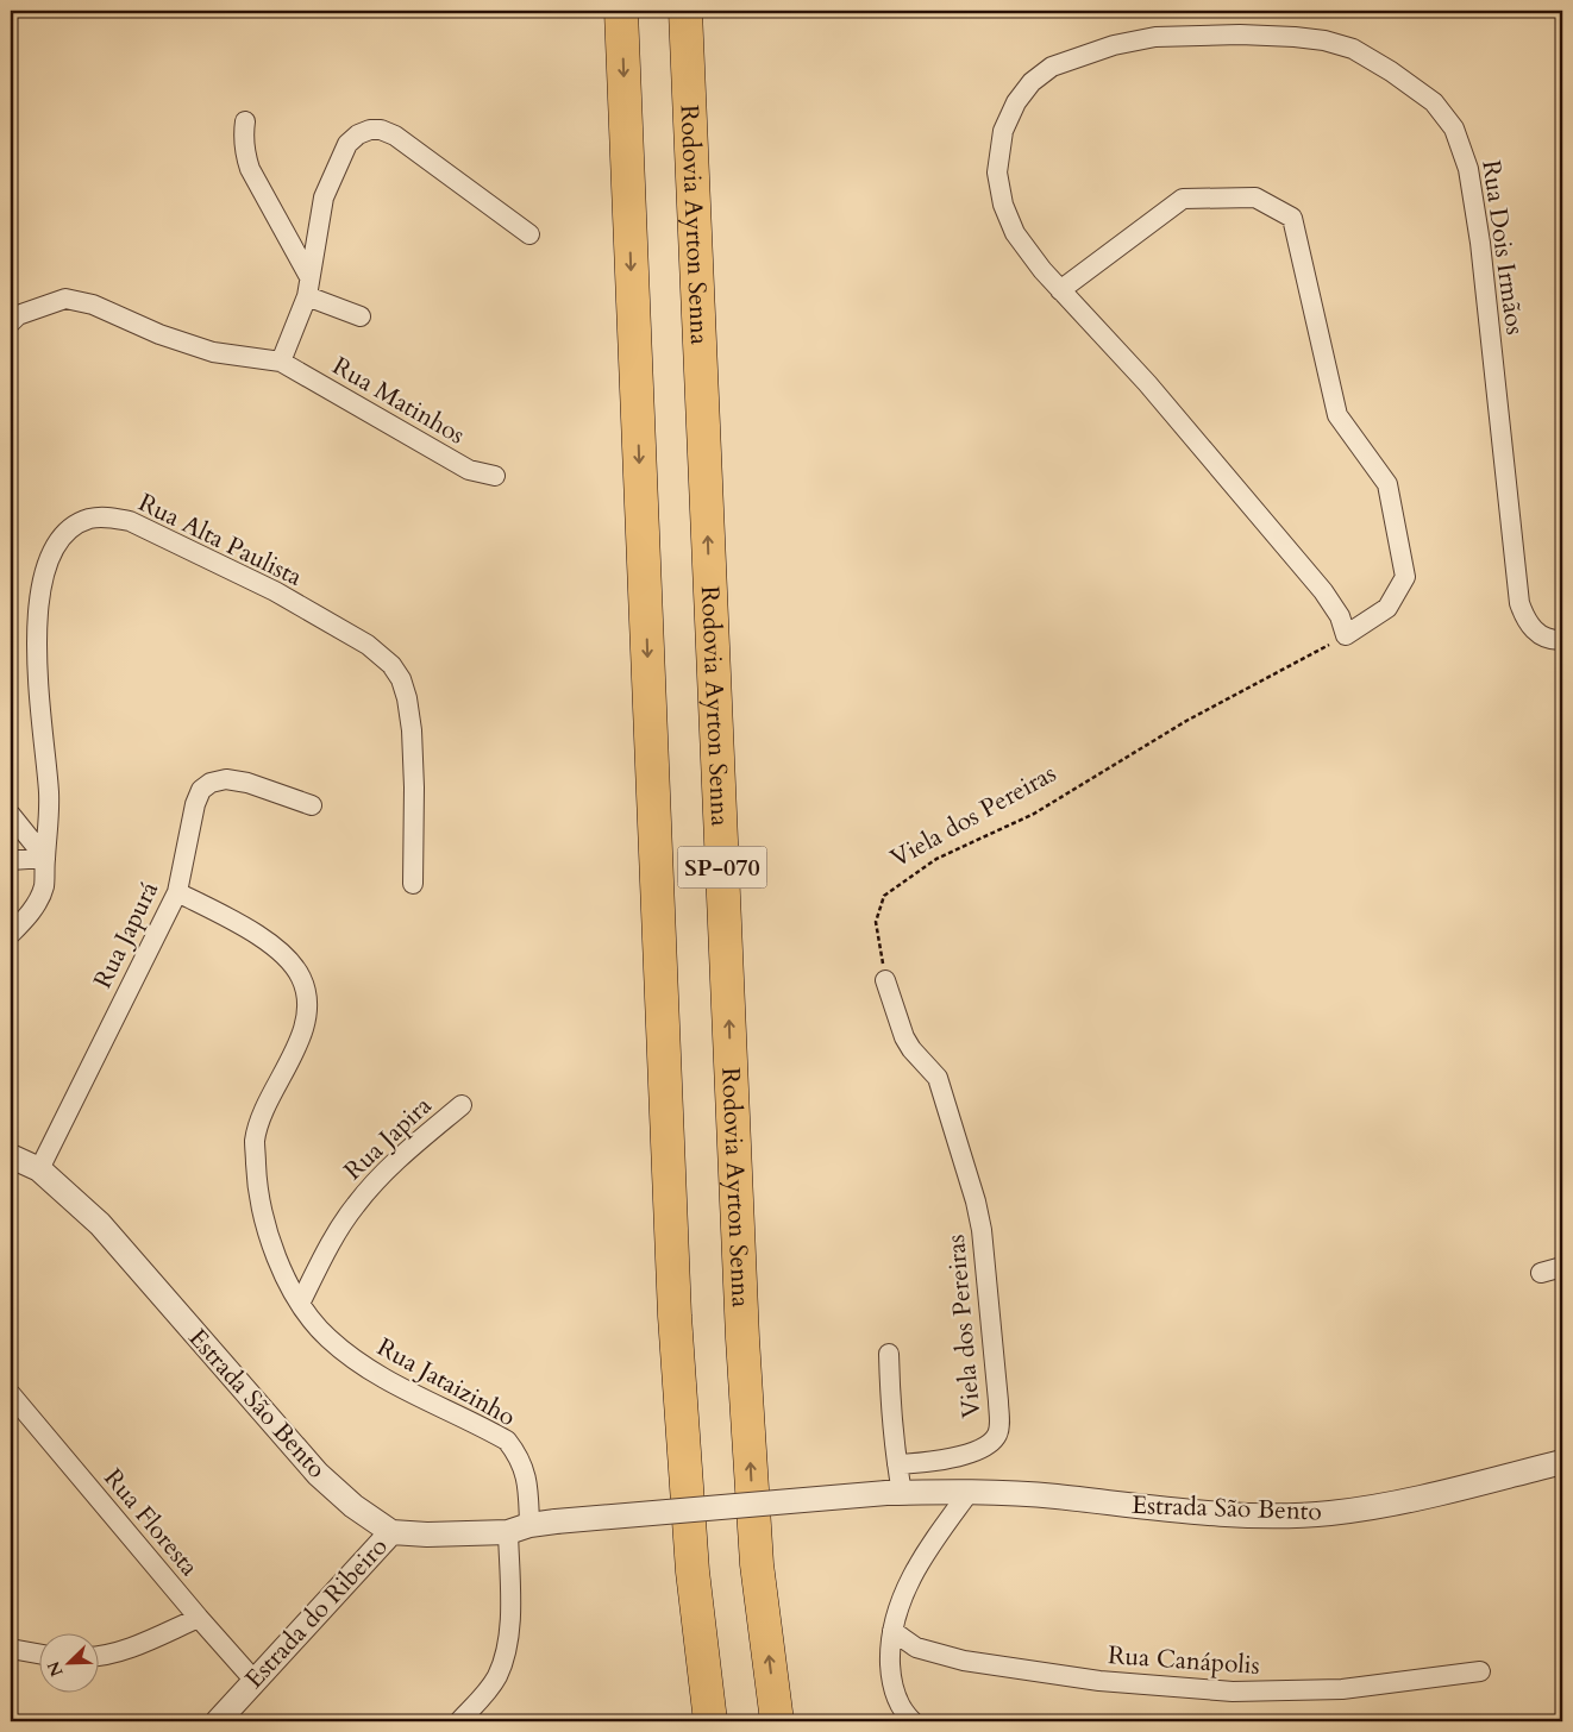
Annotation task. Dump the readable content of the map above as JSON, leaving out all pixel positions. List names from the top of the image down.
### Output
{
  "streets": {
    "highway": ["Rodovia Ayrton Senna", "SP-070"],
    "street": [
      "Rua Dois Irmãos",
      "Rua Matinhos",
      "Rua Alta Paulista",
      "Viela dos Pereiras",
      "Rua Japurá",
      "Rua Japira",
      "Rua Jataizinho",
      "Estrada São Bento",
      "Rua Floresta",
      "Estrada do Ribeiro",
      "Rua Canápolis"
    ]
  },
  "crossings": [
    ["Rua Dois Irmãos", "Viela dos Pereiras"],
    ["Rua Japurá", "Rua Jataizinho"],
    ["Rua Japurá", "Estrada São Bento"],
    ["Rua Japira", "Rua Jataizinho"],
    ["Rua Jataizinho", "Estrada São Bento"],
    ["Estrada São Bento", "Estrada do Ribeiro"],
    ["Rua Floresta", "Estrada do Ribeiro"]
  ],
  "north": "bottom left"
}
